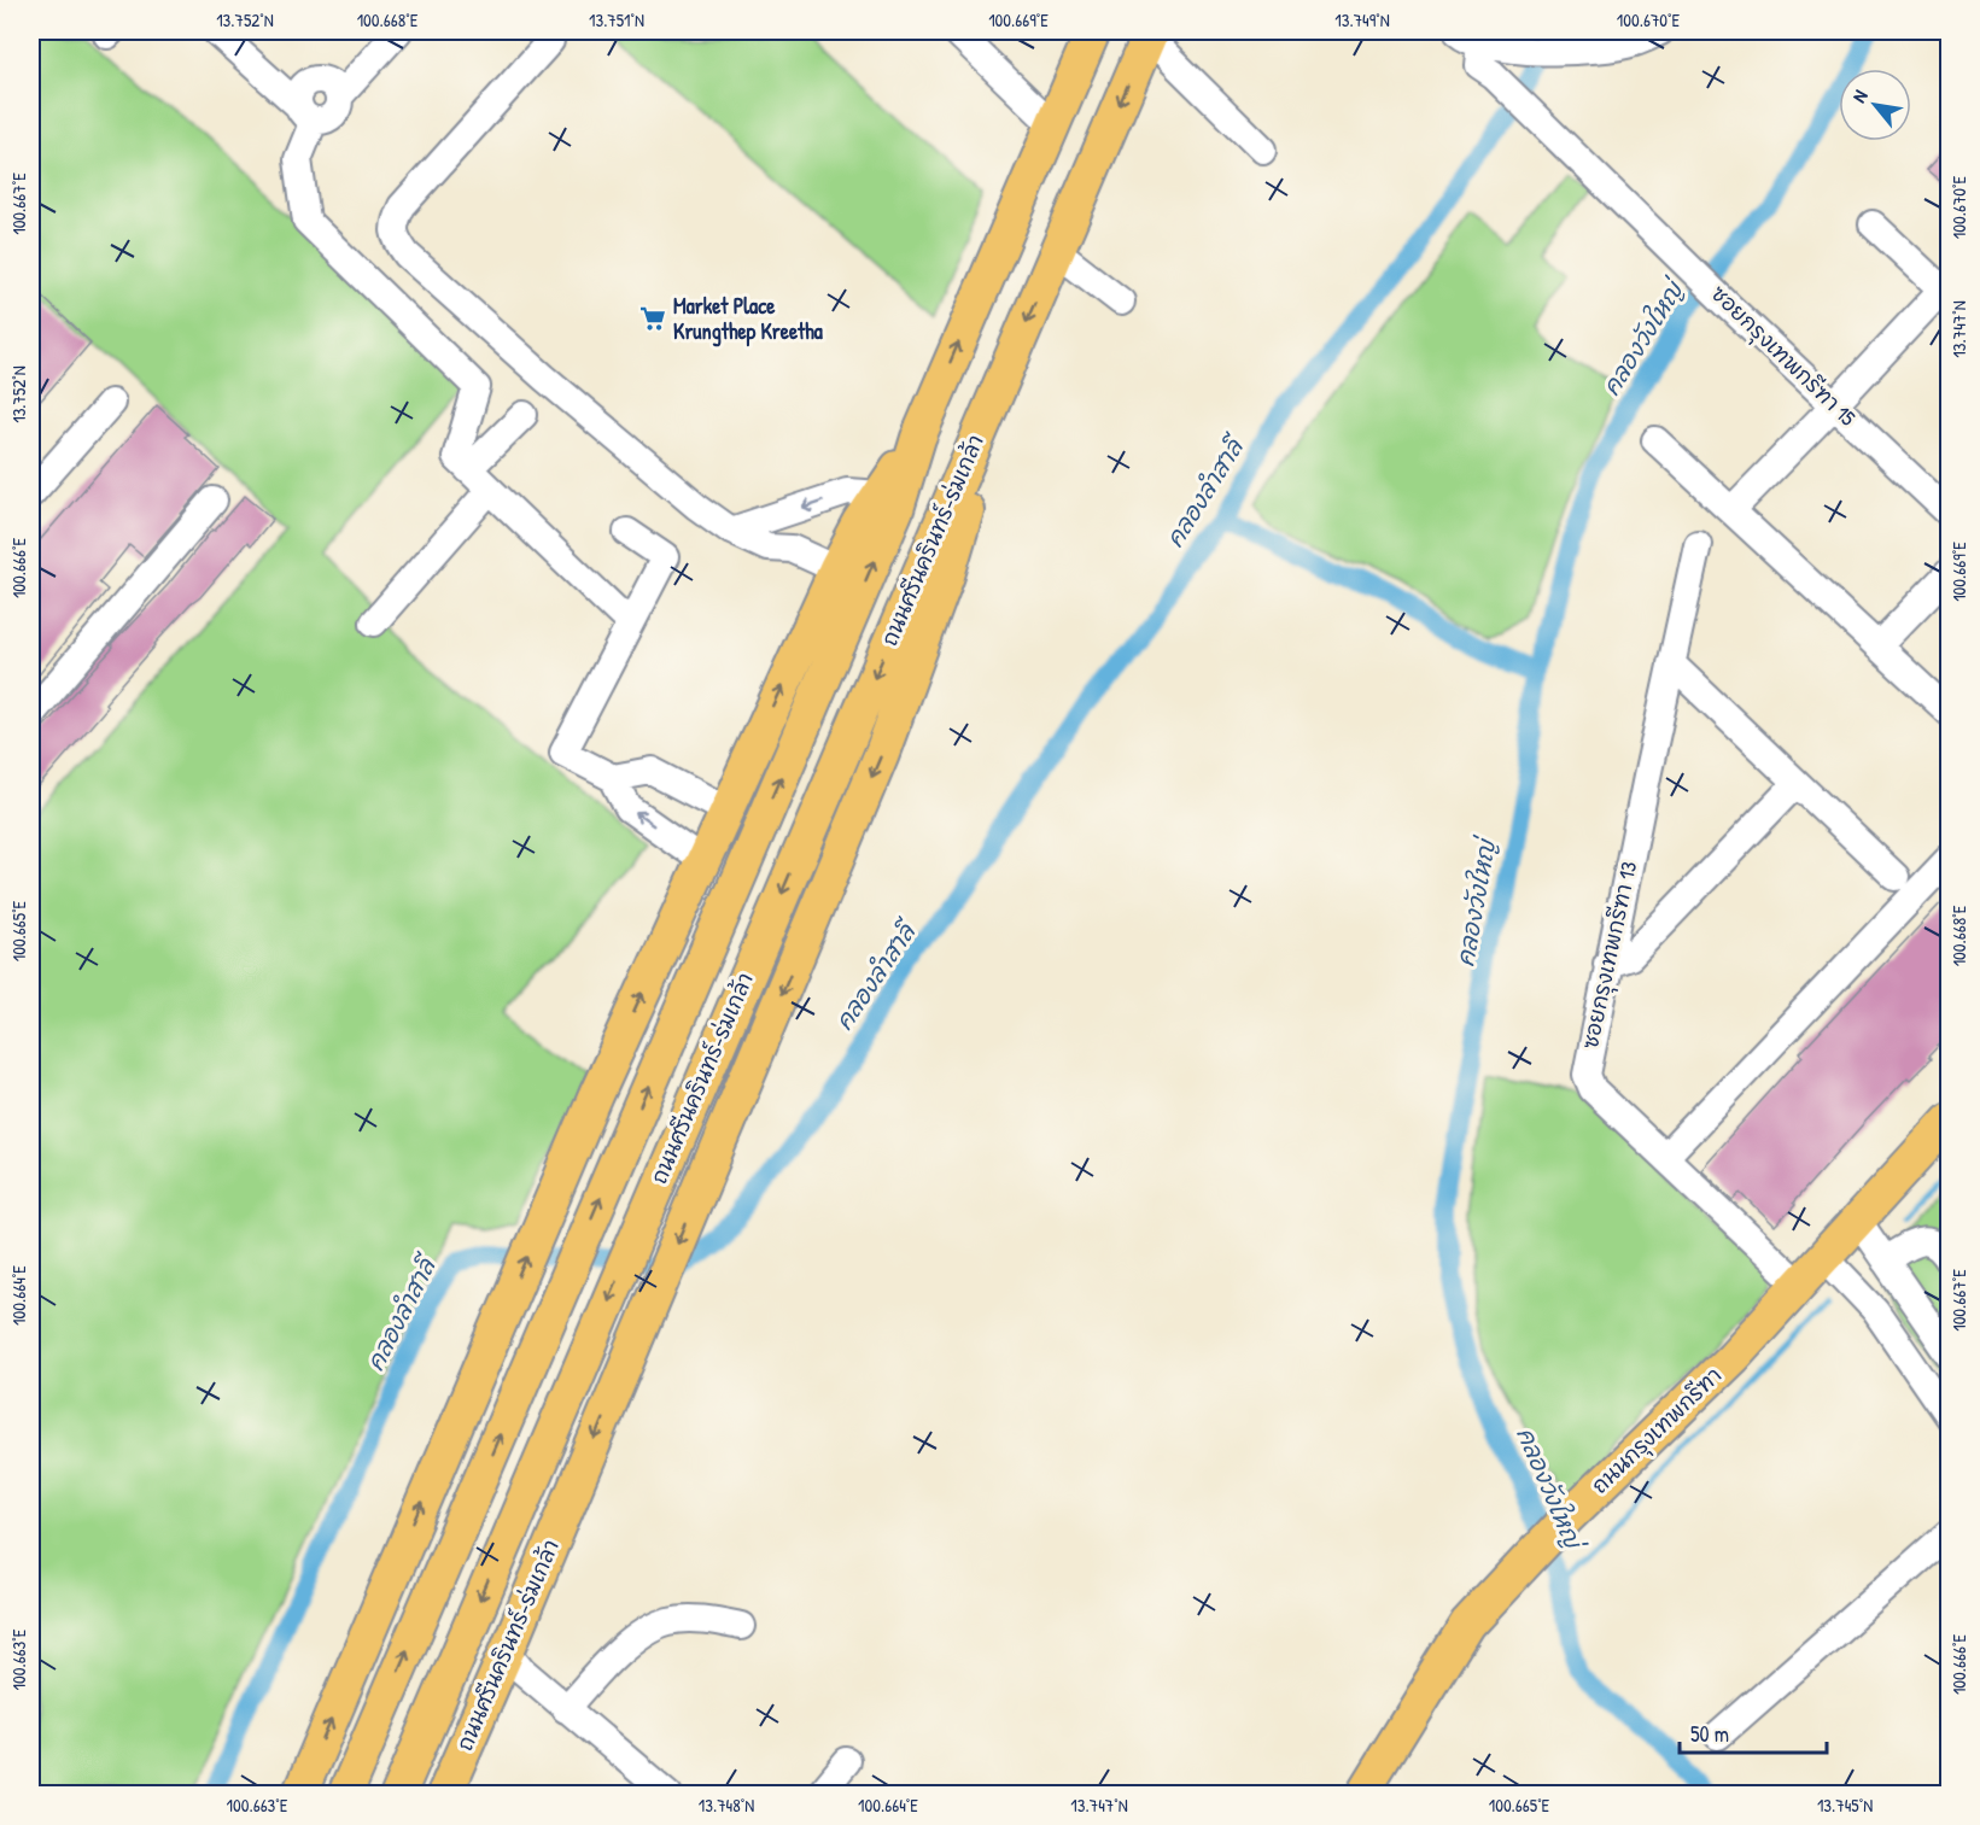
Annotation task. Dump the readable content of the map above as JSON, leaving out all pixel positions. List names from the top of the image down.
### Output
{
  "streets": {
    "main road": ["ถนนศรีนครินทร์-ร่มเกล้า", "ถนนกรุงเทพกรีฑา"],
    "street": ["ซอยกรุงเทพกรีฑา 15", "ซอยกรุงเทพกรีฑา 13"]
  },
  "crossings": [
    ["ซอยกรุงเทพกรีฑา 13", "ถนนกรุงเทพกรีฑา"]
  ],
  "water": ["คลองวังใหญ่", "คลองลำสาลี"],
  "places": {
    "supermarket": ["Market Place Krungthep Kreetha"]
  },
  "scale_bar": "50 m",
  "north": "top left",
  "coordinates": [
    "13.752°N",
    "100.668°E",
    "13.751°N",
    "100.669°E",
    "13.749°N",
    "100.670°E",
    "100.667°E",
    "13.747°N",
    "100.666°E",
    "100.665°E",
    "100.664°E",
    "100.663°E",
    "13.748°N",
    "13.745°N"
  ]
}
